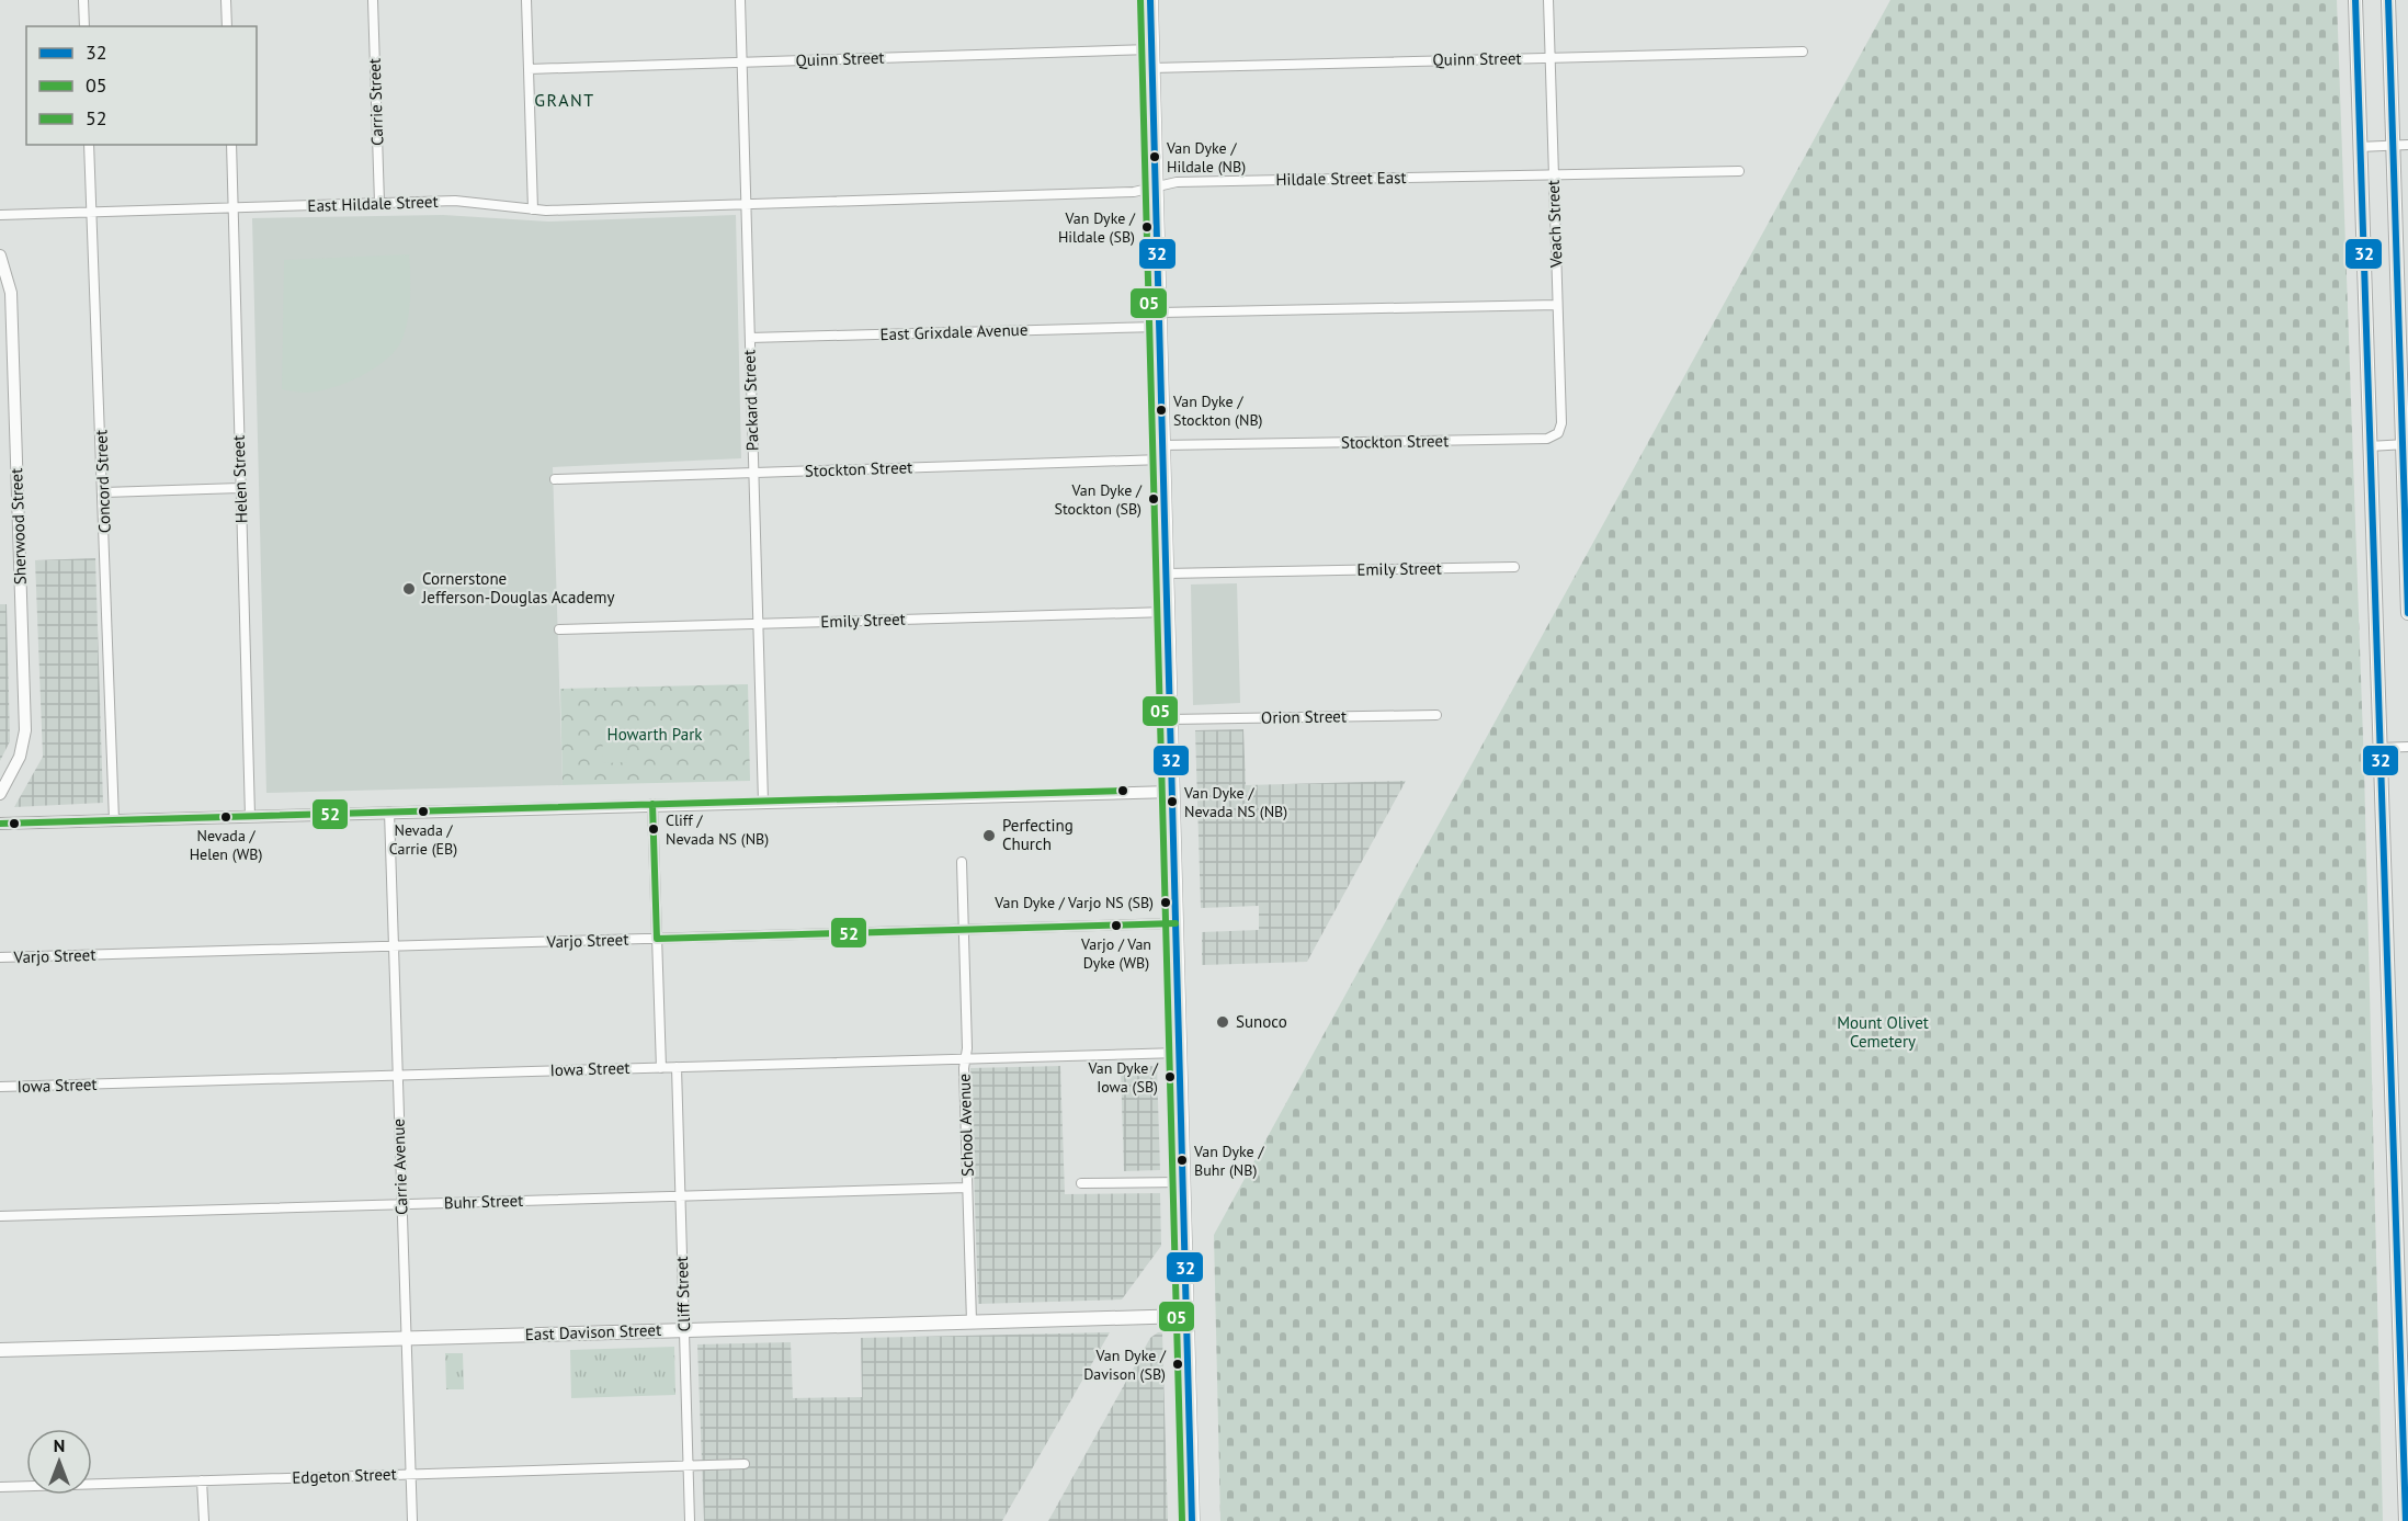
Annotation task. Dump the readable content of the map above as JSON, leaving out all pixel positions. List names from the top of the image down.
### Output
{
  "streets": {
    "main road": ["East Davison Street"],
    "street": [
      "Quinn Street",
      "Carrie Street",
      "Hildale Street East",
      "East Hildale Street",
      "Veach Street",
      "East Grixdale Avenue",
      "Packard Street",
      "Stockton Street",
      "Helen Street",
      "Concord Street",
      "Sherwood Street",
      "Emily Street",
      "Orion Street",
      "Varjo Street",
      "Iowa Street",
      "School Avenue",
      "Carrie Avenue",
      "Buhr Street",
      "Cliff Street",
      "Edgeton Street"
    ]
  },
  "crossings": [
    ["Quinn Street", "Veach Street"],
    ["Quinn Street", "Packard Street"],
    ["Carrie Street", "East Hildale Street"],
    ["Hildale Street East", "East Hildale Street"],
    ["Hildale Street East", "Veach Street"],
    ["Hildale Street East", "Packard Street"],
    ["East Hildale Street", "Packard Street"],
    ["East Hildale Street", "Helen Street"],
    ["East Hildale Street", "Concord Street"],
    ["Veach Street", "East Grixdale Avenue"],
    ["Veach Street", "Stockton Street"],
    ["East Grixdale Avenue", "Packard Street"],
    ["Packard Street", "Stockton Street"],
    ["Packard Street", "Emily Street"],
    ["Varjo Street", "School Avenue"],
    ["Varjo Street", "Carrie Avenue"],
    ["Iowa Street", "School Avenue"],
    ["Iowa Street", "Carrie Avenue"],
    ["Iowa Street", "Cliff Street"],
    ["School Avenue", "Buhr Street"],
    ["School Avenue", "East Davison Street"],
    ["Carrie Avenue", "Buhr Street"],
    ["Carrie Avenue", "East Davison Street"],
    ["Carrie Avenue", "Edgeton Street"],
    ["Buhr Street", "Cliff Street"],
    ["Cliff Street", "East Davison Street"],
    ["Cliff Street", "Edgeton Street"]
  ],
  "districts": ["GRANT"],
  "parks": ["Howarth Park", "Mount Olivet Cemetery"],
  "places": [
    "Van Dyke / Hildale (NB)",
    "Van Dyke / Hildale (SB)",
    "Van Dyke / Stockton (NB)",
    "Van Dyke / Stockton (SB)",
    "Cornerstone Jefferson-Douglas Academy",
    "Van Dyke / Nevada NS (NB)",
    "Nevada / Carrie (EB)",
    "Nevada / Helen (WB)",
    "Cliff / Nevada NS (NB)",
    "Perfecting Church",
    "Van Dyke / Varjo NS (SB)",
    "Varjo / Van Dyke (WB)",
    "Sunoco",
    "Van Dyke / Iowa (SB)",
    "Van Dyke / Buhr (NB)",
    "Van Dyke / Davison (SB)"
  ],
  "lines": ["transit line 32", "transit line 05", "transit line 52"],
  "legend": ["32", "05", "52"],
  "north": "top"
}
